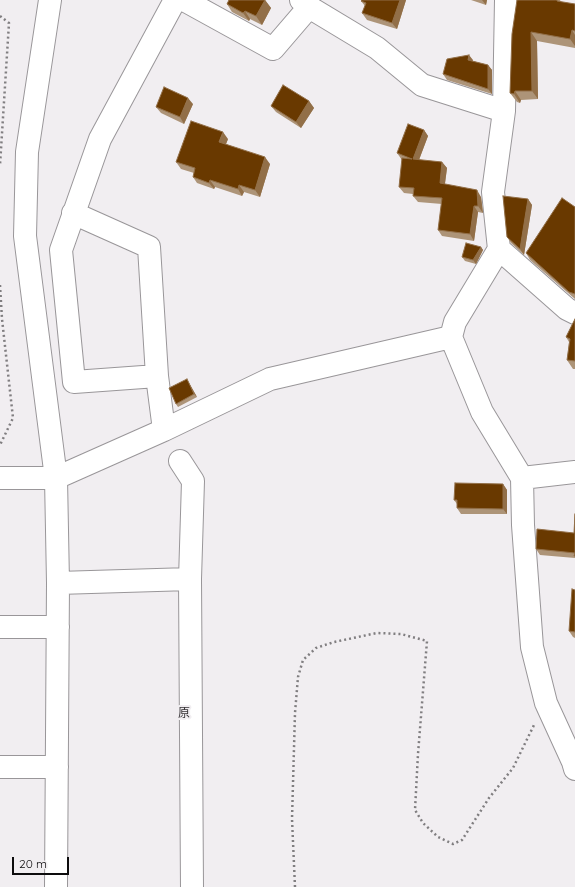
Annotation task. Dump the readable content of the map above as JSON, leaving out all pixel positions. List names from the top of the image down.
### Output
{
  "districts": ["原"],
  "scale_bar": "20 m"
}
